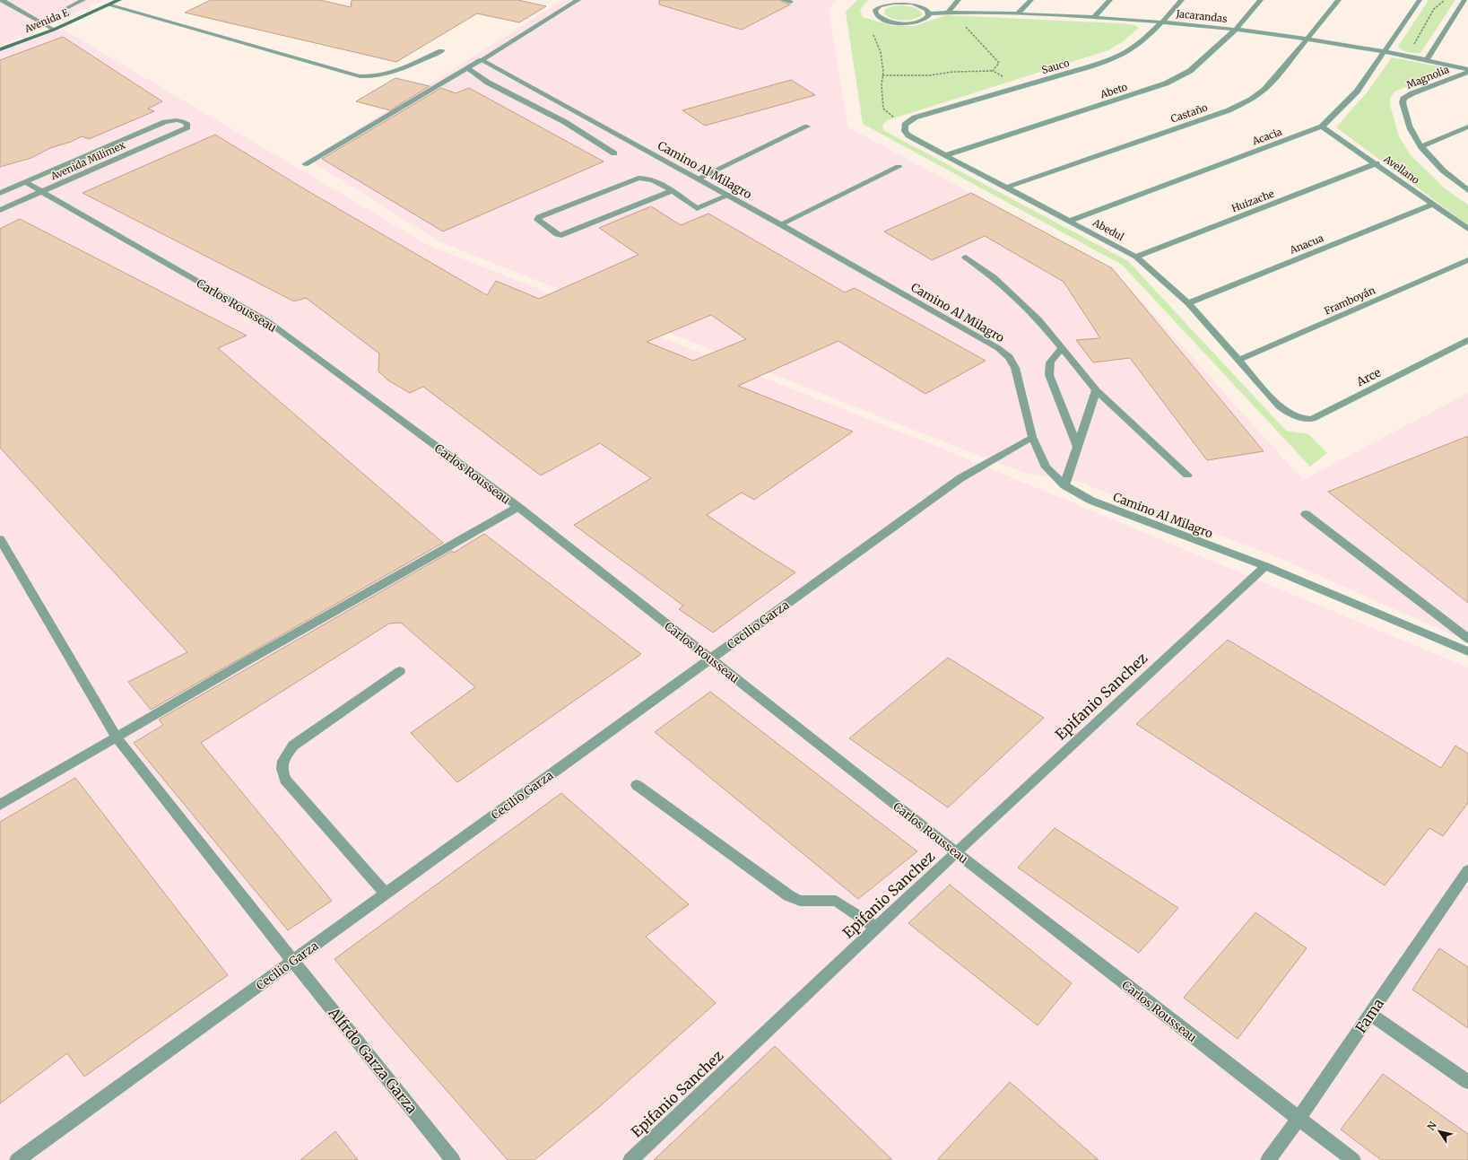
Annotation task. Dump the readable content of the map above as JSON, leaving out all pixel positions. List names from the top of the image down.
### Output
{
  "streets": {
    "main road": ["Avenida E"],
    "street": [
      "Jacarandas",
      "Sauco",
      "Magnolia",
      "Abeto",
      "Castaño",
      "Acacia",
      "Avenida Milimex",
      "Camino Al Milagro",
      "Avellano",
      "Huizache",
      "Abedul",
      "Anacua",
      "Framboyán",
      "Carlos Rousseau",
      "Arce",
      "Cecilio Garza",
      "Epifanio Sanchez",
      "Fama",
      "Alfrdo Garza Garza"
    ]
  },
  "crossings": [
    ["Jacarandas", "Sauco"],
    ["Jacarandas", "Magnolia"],
    ["Jacarandas", "Abeto"],
    ["Jacarandas", "Castaño"],
    ["Jacarandas", "Acacia"],
    ["Sauco", "Abedul"],
    ["Abeto", "Abedul"],
    ["Castaño", "Abedul"],
    ["Acacia", "Avellano"],
    ["Acacia", "Abedul"],
    ["Avenida Milimex", "Carlos Rousseau"],
    ["Camino Al Milagro", "Cecilio Garza"],
    ["Camino Al Milagro", "Epifanio Sanchez"],
    ["Avellano", "Huizache"],
    ["Avellano", "Anacua"],
    ["Huizache", "Abedul"],
    ["Abedul", "Anacua"],
    ["Abedul", "Framboyán"],
    ["Abedul", "Arce"],
    ["Carlos Rousseau", "Cecilio Garza"],
    ["Carlos Rousseau", "Epifanio Sanchez"],
    ["Carlos Rousseau", "Fama"],
    ["Cecilio Garza", "Alfrdo Garza Garza"]
  ],
  "north": "top left"
}
